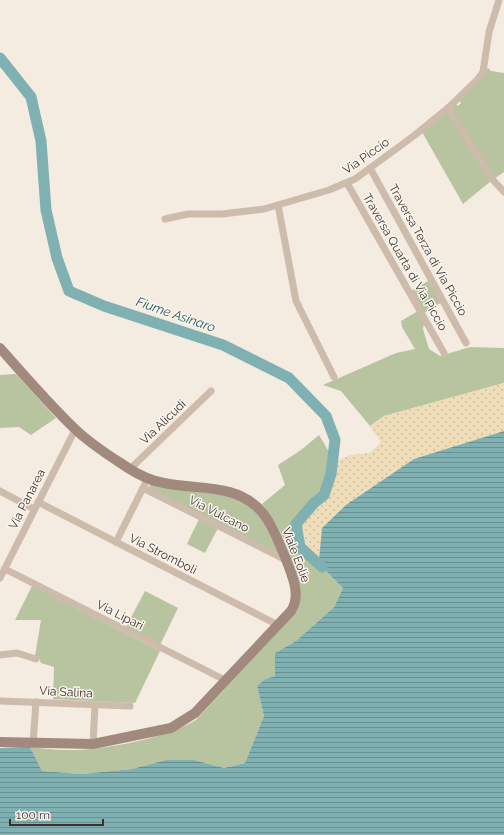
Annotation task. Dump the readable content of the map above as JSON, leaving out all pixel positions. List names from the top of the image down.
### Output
{
  "streets": {
    "street": [
      "Via Piccio",
      "Traversa Terza di Via Piccio",
      "Traversa Quarta di Via Piccio",
      "Via Alicudi",
      "Via Panarea",
      "Via Vulcano",
      "Via Stromboli",
      "Viale Eolie",
      "Via Lipari",
      "Via Salina"
    ]
  },
  "crossings": [
    ["Via Piccio", "Traversa Terza di Via Piccio"],
    ["Via Piccio", "Traversa Quarta di Via Piccio"],
    ["Via Alicudi", "Viale Eolie"],
    ["Via Panarea", "Via Stromboli"],
    ["Via Panarea", "Viale Eolie"],
    ["Via Panarea", "Via Lipari"],
    ["Via Vulcano", "Viale Eolie"],
    ["Via Stromboli", "Viale Eolie"],
    ["Viale Eolie", "Via Lipari"]
  ],
  "water": ["Fiume Asinaro"],
  "scale_bar": "100 m"
}
